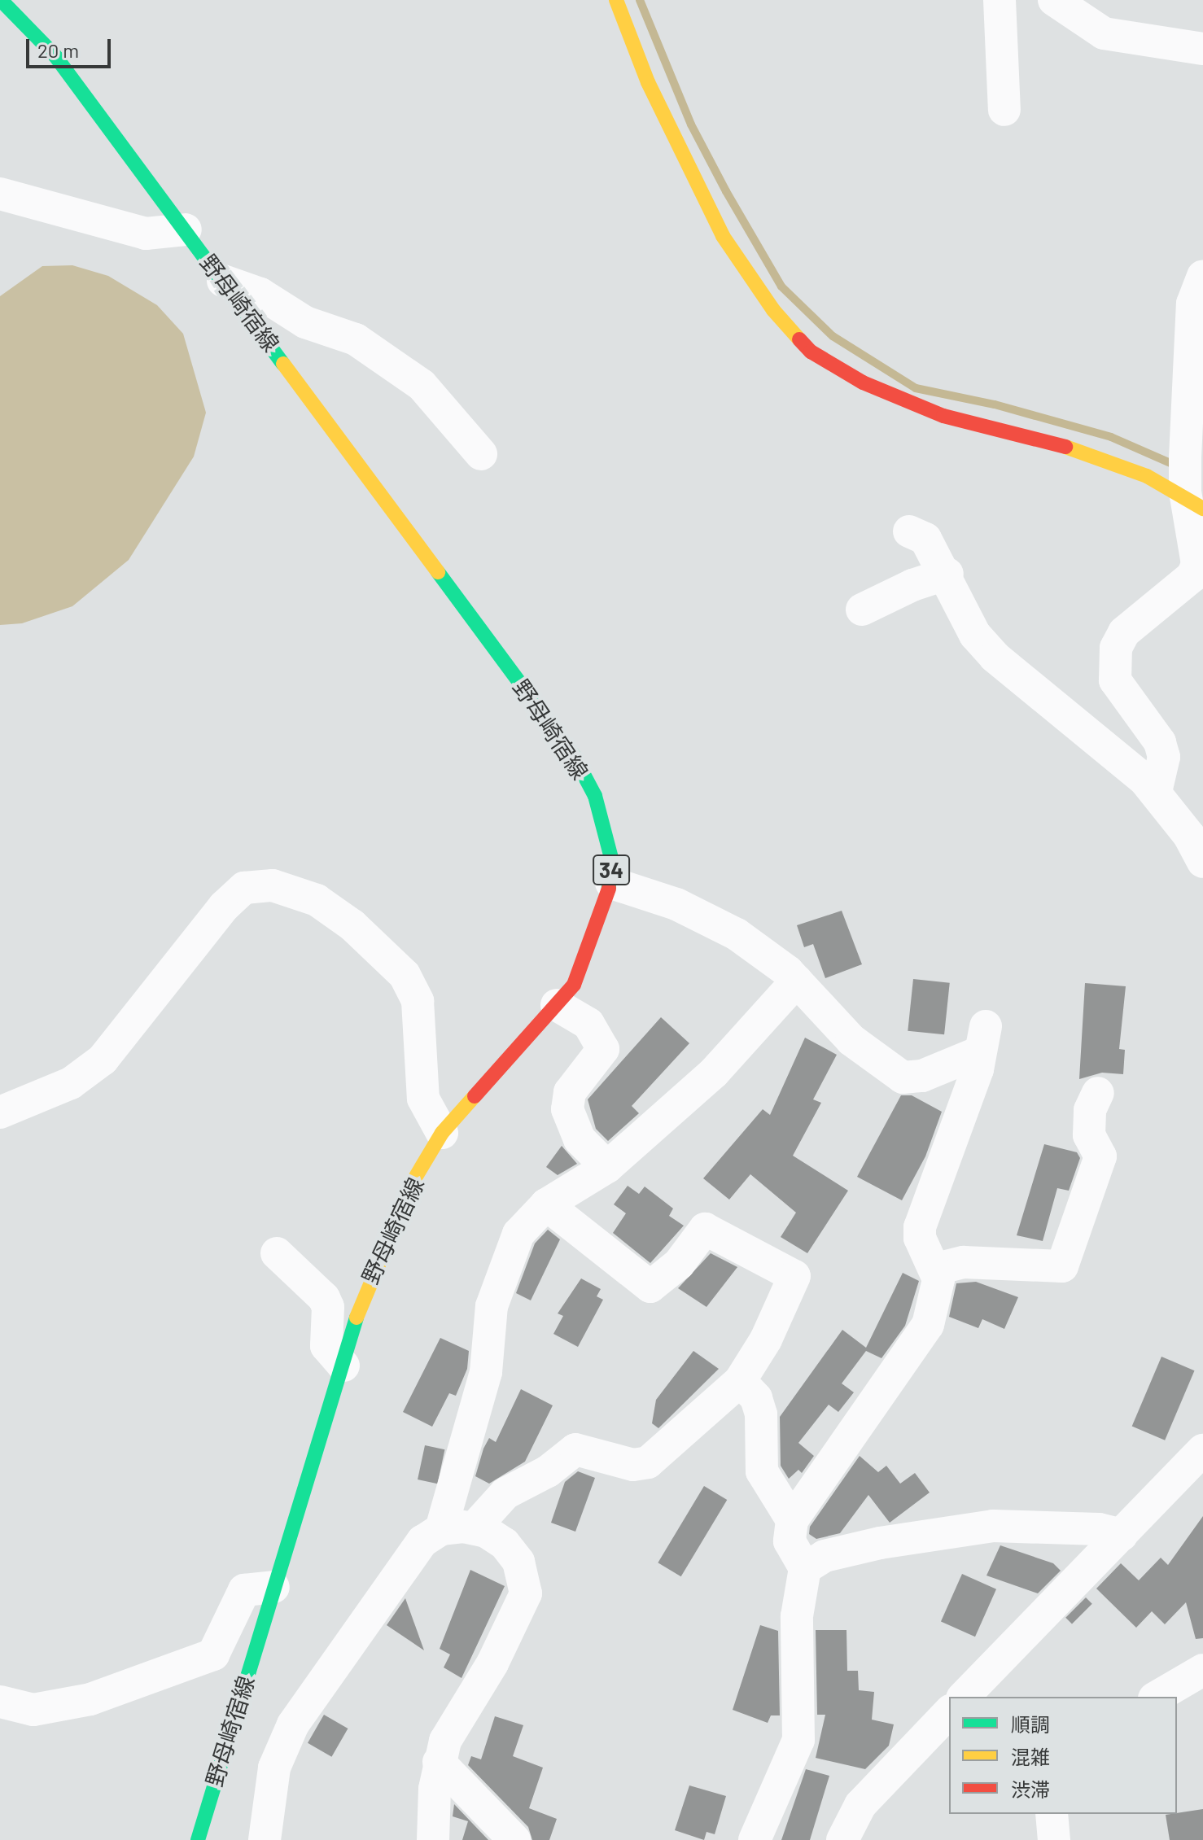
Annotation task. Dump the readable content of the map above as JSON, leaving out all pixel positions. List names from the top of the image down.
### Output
{
  "streets": {
    "main road": ["野母崎宿線", "34"]
  },
  "legend": ["順調", "混雑", "渋滞"],
  "scale_bar": "20 m"
}
